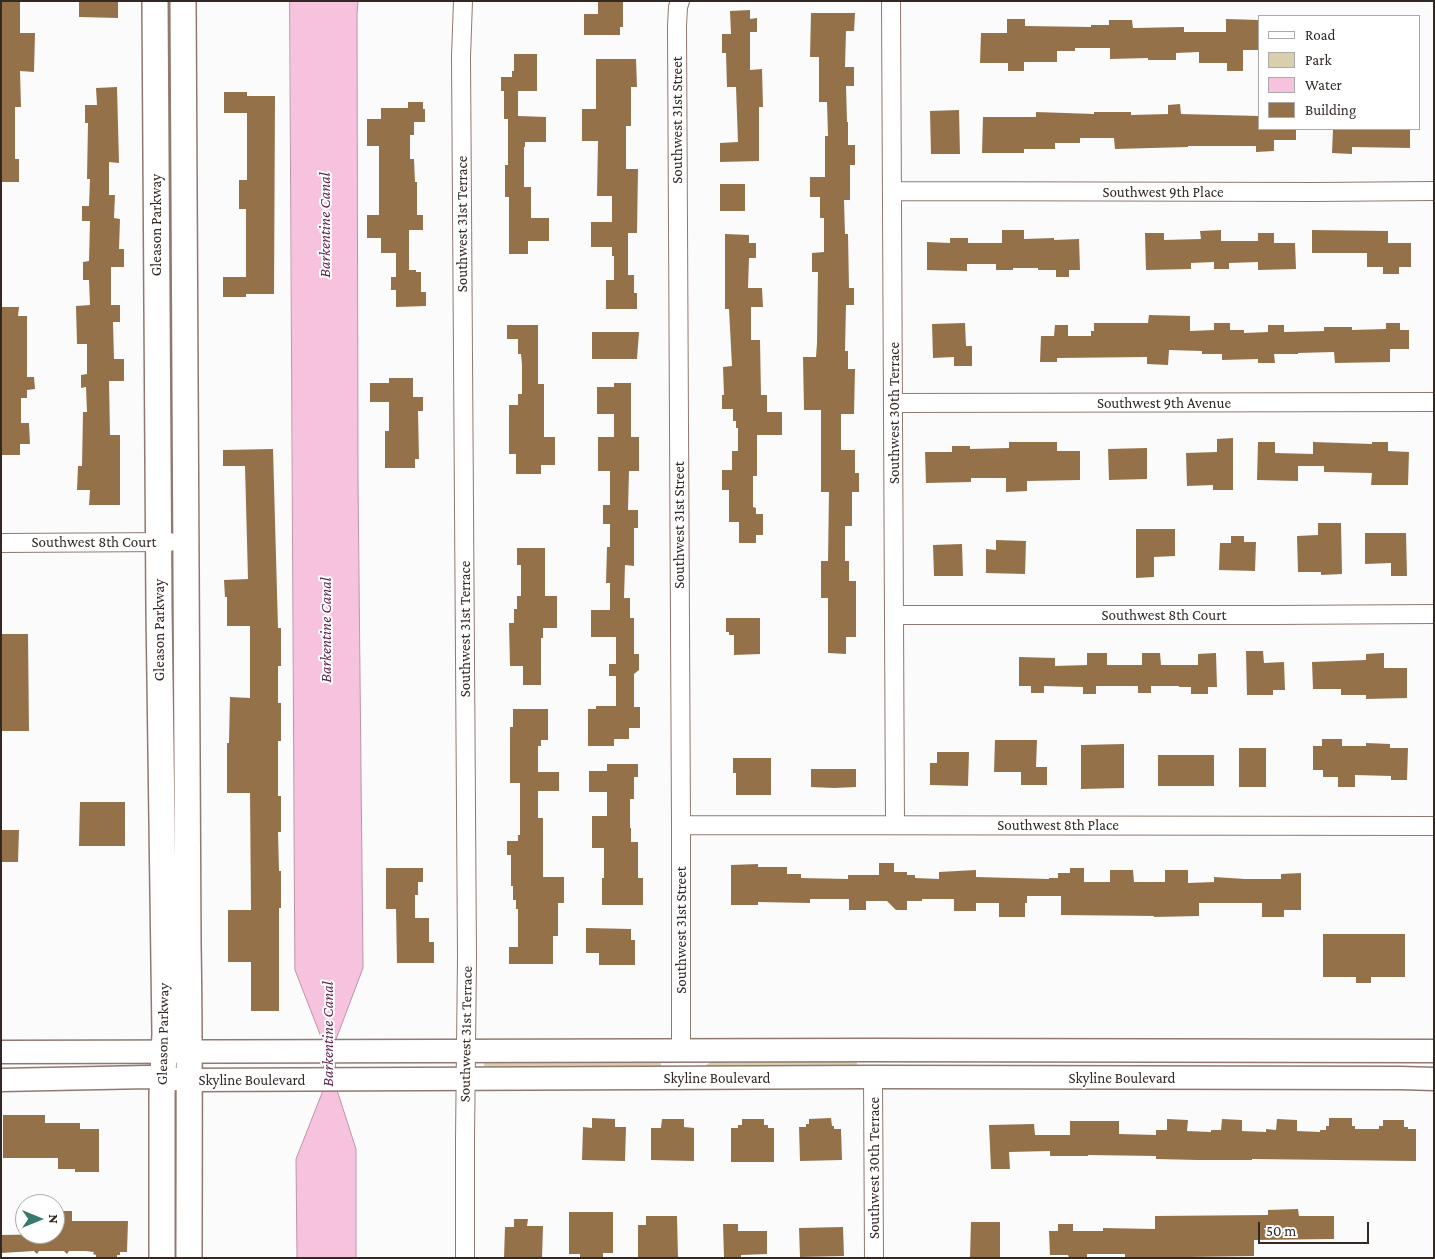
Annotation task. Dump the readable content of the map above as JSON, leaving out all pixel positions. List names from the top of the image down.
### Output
{
  "streets": {
    "main road": ["Gleason Parkway"],
    "street": [
      "Southwest 31st Street",
      "Southwest 9th Place",
      "Southwest 31st Terrace",
      "Southwest 9th Avenue",
      "Southwest 30th Terrace",
      "Southwest 8th Court",
      "Southwest 8th Place",
      "Skyline Boulevard"
    ]
  },
  "crossings": [
    ["Southwest 31st Street", "Southwest 8th Place"],
    ["Southwest 31st Street", "Skyline Boulevard"],
    ["Southwest 9th Place", "Southwest 30th Terrace"],
    ["Southwest 31st Terrace", "Skyline Boulevard"],
    ["Gleason Parkway", "Southwest 8th Court"],
    ["Gleason Parkway", "Skyline Boulevard"],
    ["Southwest 9th Avenue", "Southwest 30th Terrace"],
    ["Southwest 30th Terrace", "Southwest 8th Court"],
    ["Southwest 30th Terrace", "Southwest 8th Place"],
    ["Southwest 30th Terrace", "Skyline Boulevard"]
  ],
  "water": ["Barkentine Canal"],
  "legend": [
    "Road",
    "Park",
    "Water",
    "Building"
  ],
  "scale_bar": "50 m",
  "north": "right"
}
